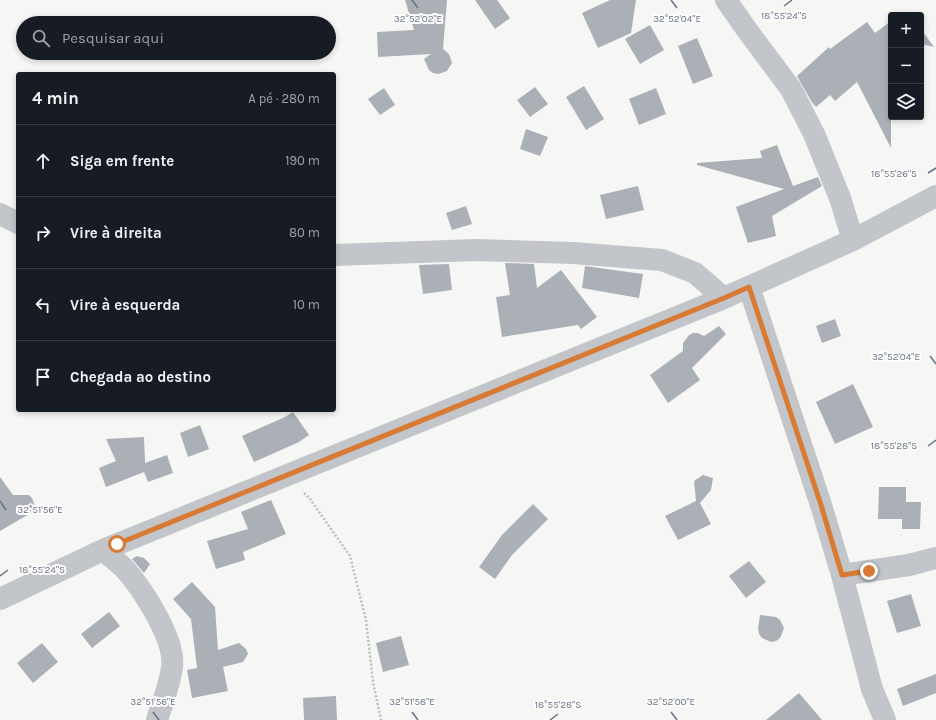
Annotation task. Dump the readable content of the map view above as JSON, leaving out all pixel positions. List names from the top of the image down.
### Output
{
  "page": {
    "map_buttons": ["+", "−"],
    "search": "Pesquisar aqui",
    "heading": ["4 min", "A pé · 280 m"],
    "list": [
      ["Siga em frente", "190 m"],
      ["Vire à direita", "80 m"],
      ["Vire à esquerda", "10 m"],
      "Chegada ao destino"
    ]
  },
  "coordinates": [
    "18°55'24\"S",
    "32°52'02\"E",
    "32°52'04\"E",
    "18°55'26\"S",
    "18°55'28\"S",
    "32°51'56\"E",
    "32°51'58\"E",
    "32°52'00\"E"
  ]
}
